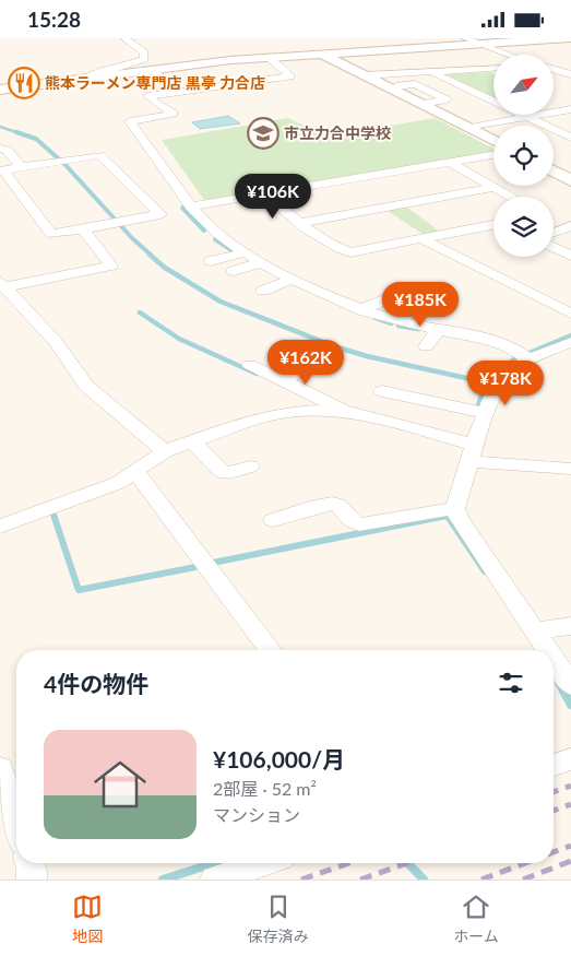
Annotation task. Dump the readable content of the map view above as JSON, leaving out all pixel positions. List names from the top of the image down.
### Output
{
  "places": {
    "restaurant": ["熊本ラーメン専門店 黒亭 力合店"],
    "school or university": ["市立力合中学校"]
  },
  "north": "top right",
  "page": {
    "status": "15:28",
    "price": [
      "¥106K",
      "¥185K",
      "¥162K",
      "¥178K"
    ],
    "heading": "4件の物件",
    "list": [
      {
        "name": "¥106,000/月",
        "note": "2部屋 · 52 m² · マンション"
      }
    ],
    "tabs": ["地図", "保存済み", "ホーム"]
  }
}
